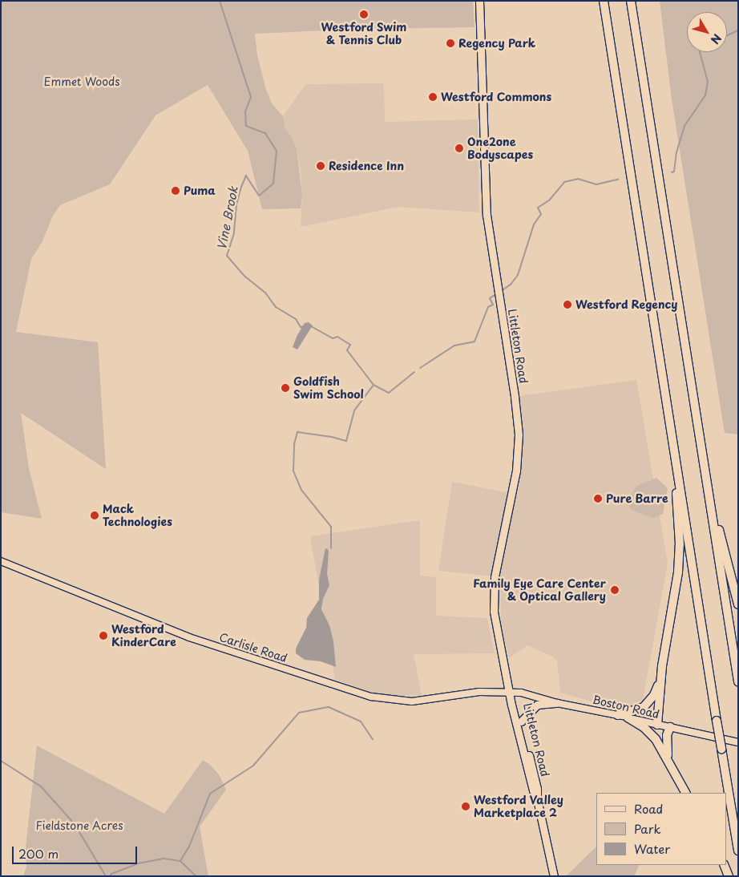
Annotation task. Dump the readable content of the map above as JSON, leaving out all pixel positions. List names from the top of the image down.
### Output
{
  "streets": {
    "main road": ["Littleton Road", "Carlisle Road", "Boston Road"]
  },
  "crossings": [
    ["Littleton Road", "Carlisle Road"],
    ["Littleton Road", "Boston Road"],
    ["Carlisle Road", "Boston Road"]
  ],
  "water": ["Vine Brook"],
  "parks": ["Emmet Woods", "Fieldstone Acres"],
  "places": [
    "Westford Swim & Tennis Club",
    "Regency Park",
    "Westford Commons",
    "One2one Bodyscapes",
    "Residence Inn",
    "Puma",
    "Westford Regency",
    "Goldfish Swim School",
    "Pure Barre",
    "Mack Technologies",
    "Family Eye Care Center & Optical Gallery",
    "Westford KinderCare",
    "Westford Valley Marketplace 2"
  ],
  "legend": ["Road", "Park", "Water"],
  "scale_bar": "200 m",
  "north": "bottom right"
}
